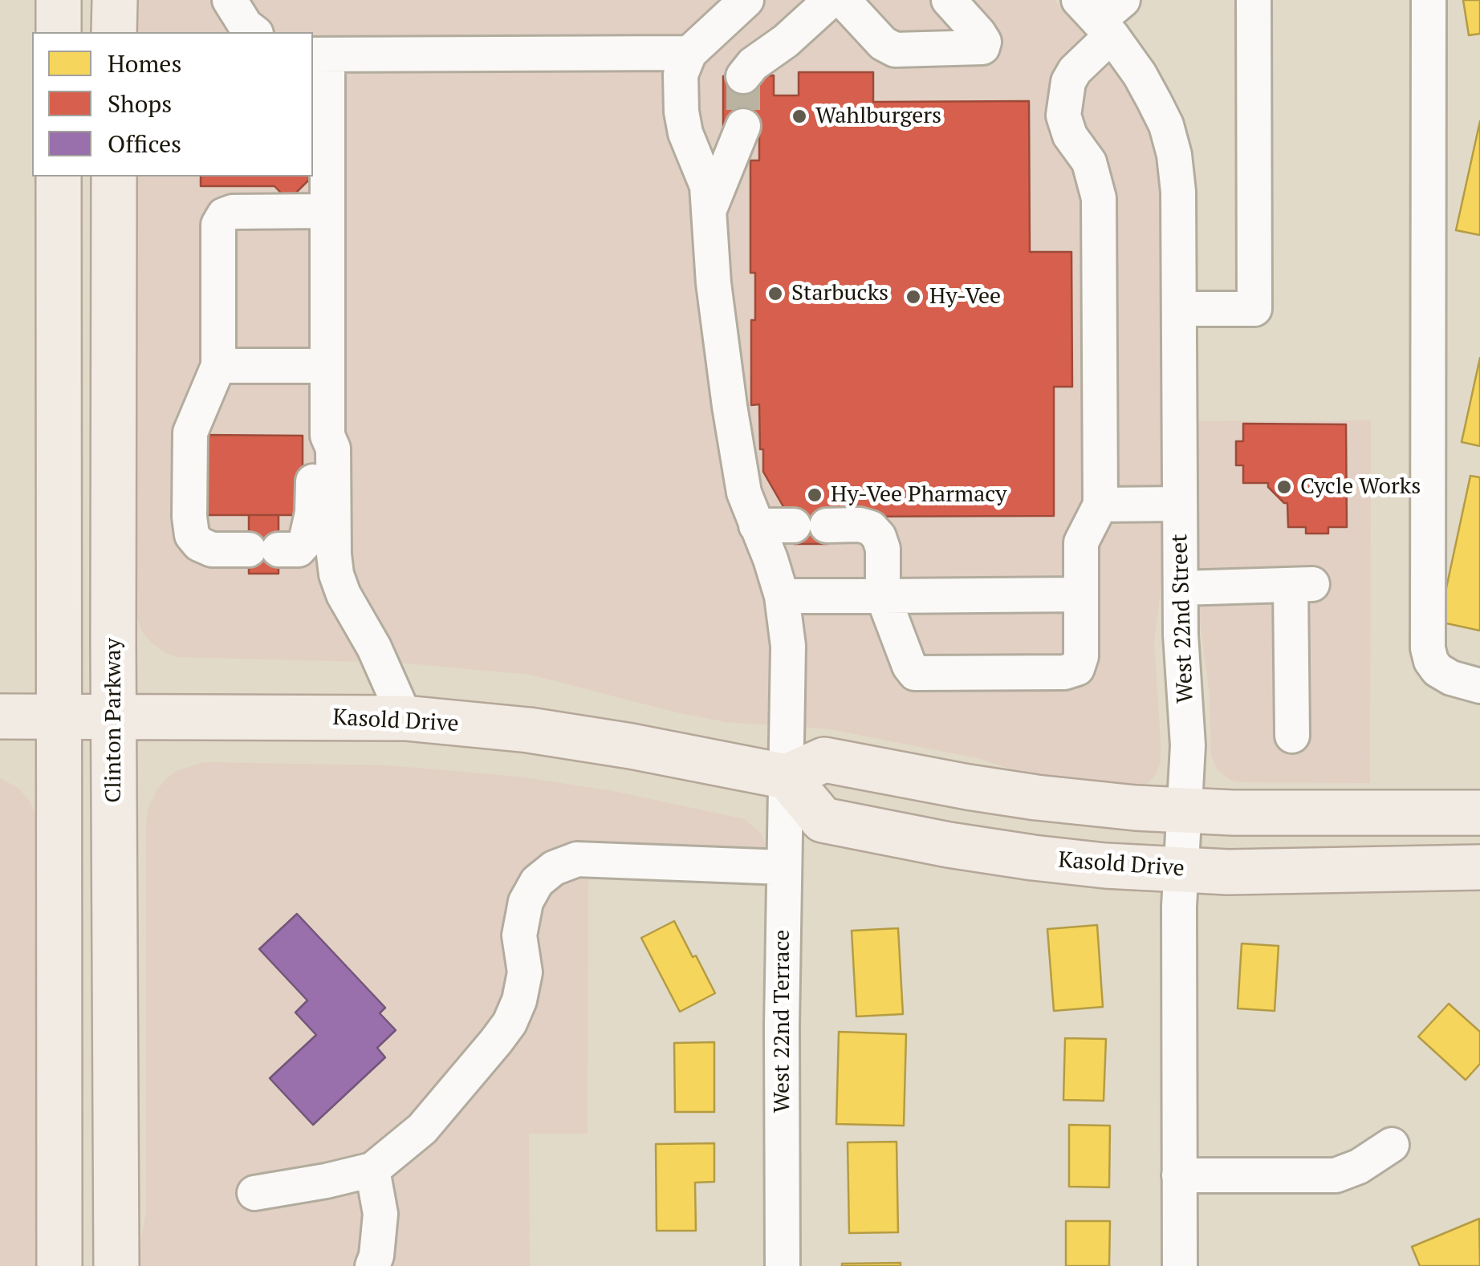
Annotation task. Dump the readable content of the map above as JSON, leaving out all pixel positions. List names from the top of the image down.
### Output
{
  "streets": {
    "main road": ["Clinton Parkway", "Kasold Drive"],
    "street": ["West 22nd Street", "West 22nd Terrace"]
  },
  "crossings": [
    ["West 22nd Street", "Kasold Drive"],
    ["Clinton Parkway", "Kasold Drive"],
    ["Kasold Drive", "West 22nd Terrace"]
  ],
  "places": [
    "Wahlburgers",
    "Starbucks",
    "Hy-Vee",
    "Cycle Works",
    "Hy-Vee Pharmacy"
  ],
  "legend": ["Homes", "Shops", "Offices"]
}
